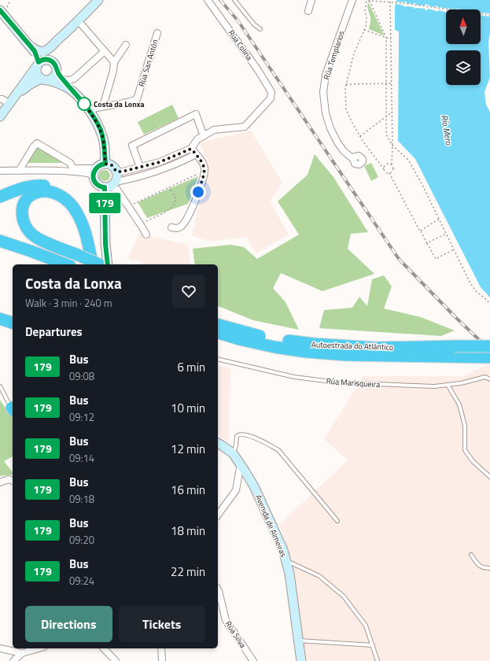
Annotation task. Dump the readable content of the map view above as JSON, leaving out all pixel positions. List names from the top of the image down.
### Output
{
  "streets": {
    "highway": ["Autoestrada do Atlántico"],
    "main road": ["Avenida de Almeiras"],
    "street": [
      "Rúa Colina",
      "Rúa Templarios",
      "Rúa San Antón",
      "Rúa Silva"
    ],
    "lane": ["Rúa Marisqueira"]
  },
  "water": ["Río Mero"],
  "places": ["Costa da Lonxa"],
  "lines": ["bus line 179"],
  "north": "top",
  "page": {
    "on_map": "179",
    "heading": [
      ["Costa da Lonxa", "Walk · 3 min · 240 m"],
      "Departures"
    ],
    "list": [
      {
        "mark": "179",
        "name": "Bus",
        "note": "09:08",
        "value": "6 min"
      },
      {
        "mark": "179",
        "name": "Bus",
        "note": "09:12",
        "value": "10 min"
      },
      {
        "mark": "179",
        "name": "Bus",
        "note": "09:14",
        "value": "12 min"
      },
      {
        "mark": "179",
        "name": "Bus",
        "note": "09:18",
        "value": "16 min"
      },
      {
        "mark": "179",
        "name": "Bus",
        "note": "09:20",
        "value": "18 min"
      },
      {
        "mark": "179",
        "name": "Bus",
        "note": "09:24",
        "value": "22 min"
      }
    ],
    "buttons": ["Directions", "Tickets"]
  }
}
